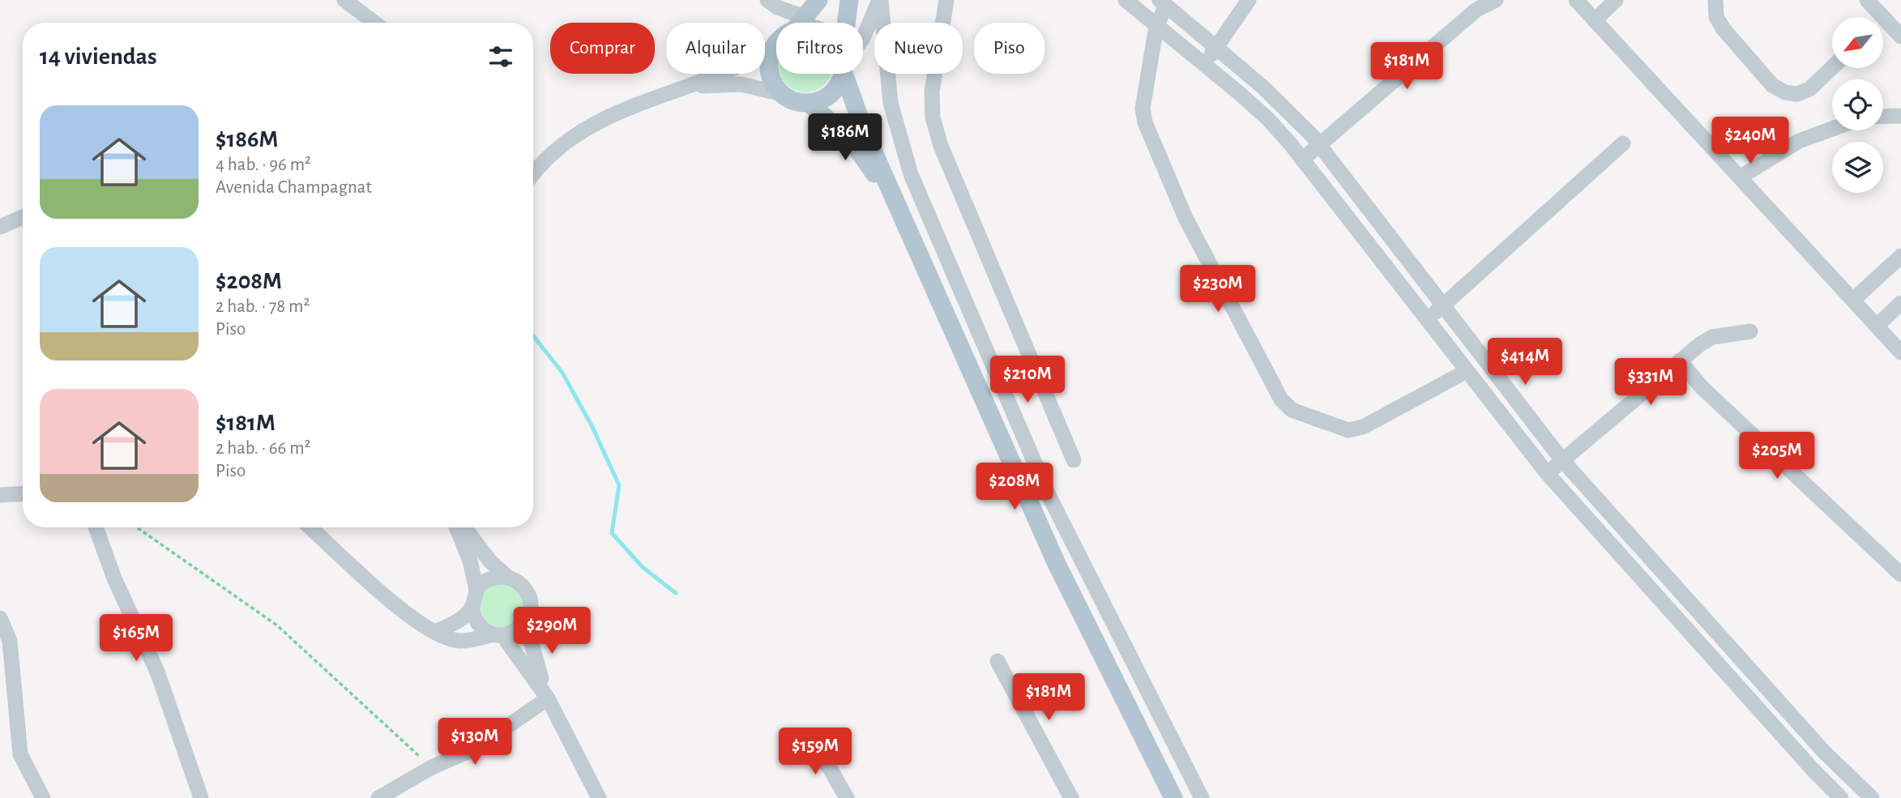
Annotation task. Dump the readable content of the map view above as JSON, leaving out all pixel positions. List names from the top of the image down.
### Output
{
  "north": "bottom left",
  "page": {
    "chip": [
      "Comprar",
      "Alquilar",
      "Filtros",
      "Nuevo",
      "Piso"
    ],
    "heading": "14 viviendas",
    "price": [
      "$181M",
      "$186M",
      "$240M",
      "$230M",
      "$414M",
      "$210M",
      "$331M",
      "$205M",
      "$208M",
      "$290M",
      "$165M",
      "$181M",
      "$130M",
      "$159M"
    ],
    "list": [
      {
        "name": "$186M",
        "note": "4 hab. · 96 m² · Avenida Champagnat"
      },
      {
        "name": "$208M",
        "note": "2 hab. · 78 m² · Piso"
      },
      {
        "name": "$181M",
        "note": "2 hab. · 66 m² · Piso"
      }
    ]
  }
}
